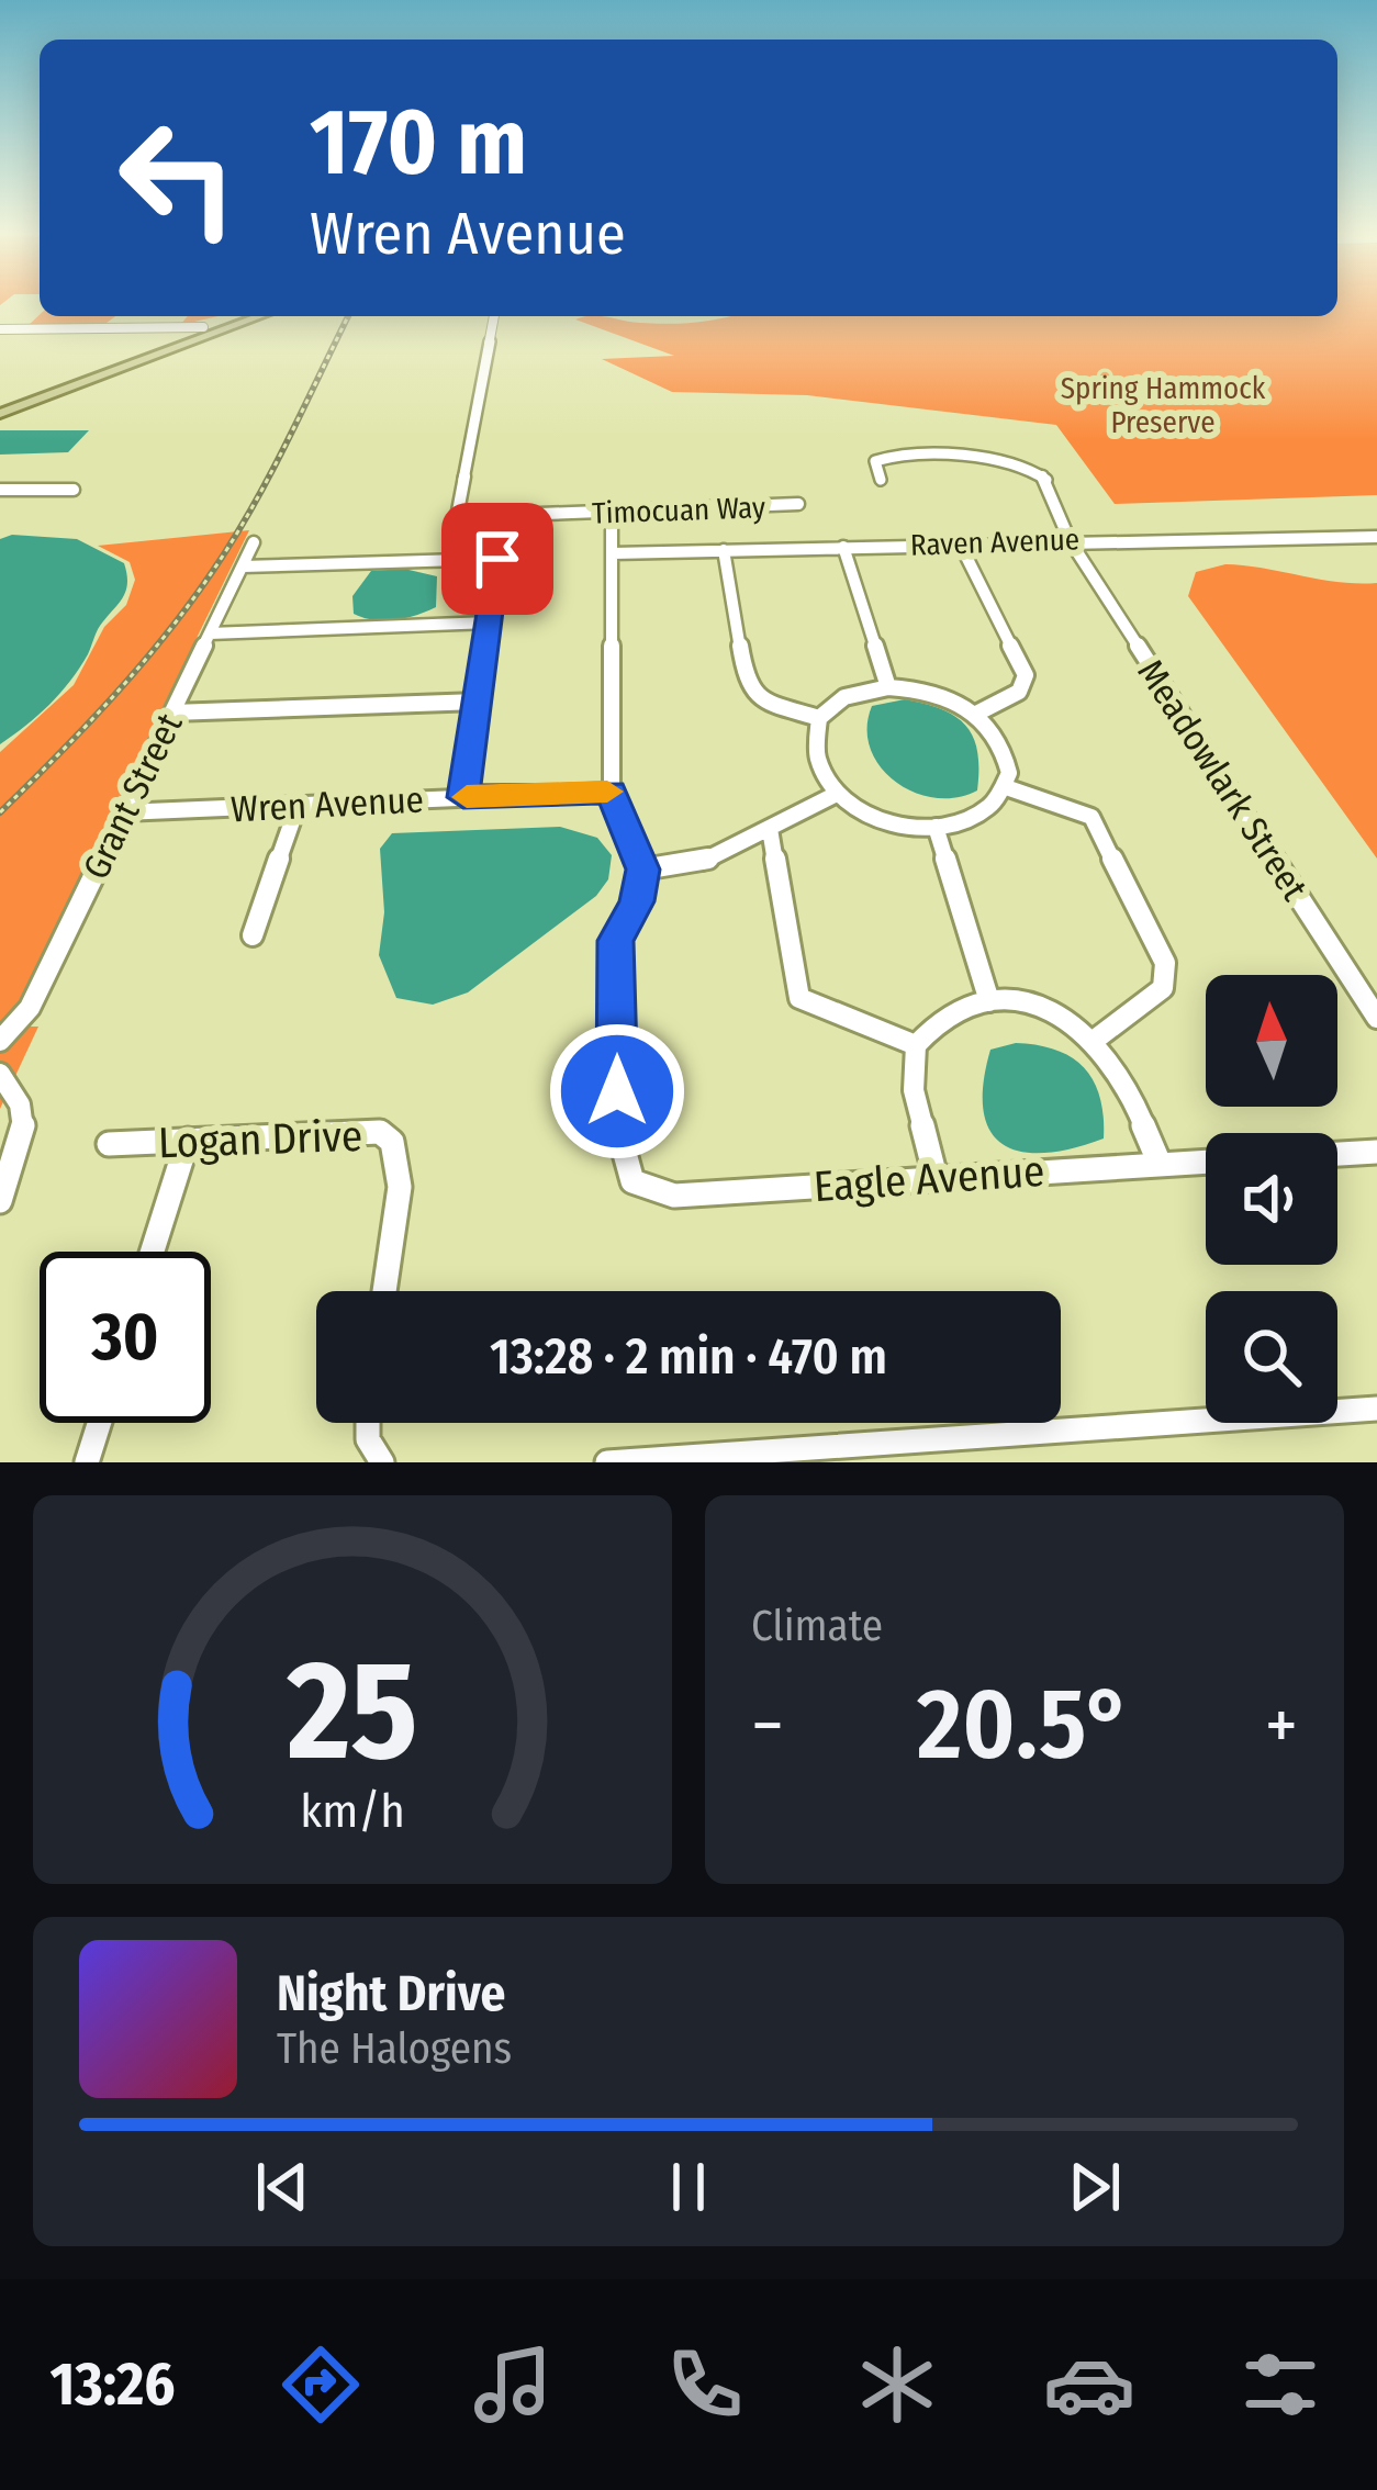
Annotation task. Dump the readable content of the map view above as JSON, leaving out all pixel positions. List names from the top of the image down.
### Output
{
  "streets": {
    "street": [
      "Timocuan Way",
      "Raven Avenue",
      "Meadowlark Street",
      "Grant Street",
      "Wren Avenue",
      "Logan Drive",
      "Eagle Avenue"
    ]
  },
  "crossings": [
    ["Raven Avenue", "Meadowlark Street"],
    ["Grant Street", "Wren Avenue"]
  ],
  "parks": ["Spring Hammock Preserve"],
  "north": "top",
  "page": {
    "turn": ["170 m", "Wren Avenue"],
    "limit": "30",
    "trip": "13:28 · 2 min · 470 m",
    "tile": "Climate",
    "heat": ["−", "20.5°", "+"],
    "song": ["Night Drive", "The Halogens"],
    "tabs": "13:26",
    "gauge": ["25", "km/h"]
  }
}
